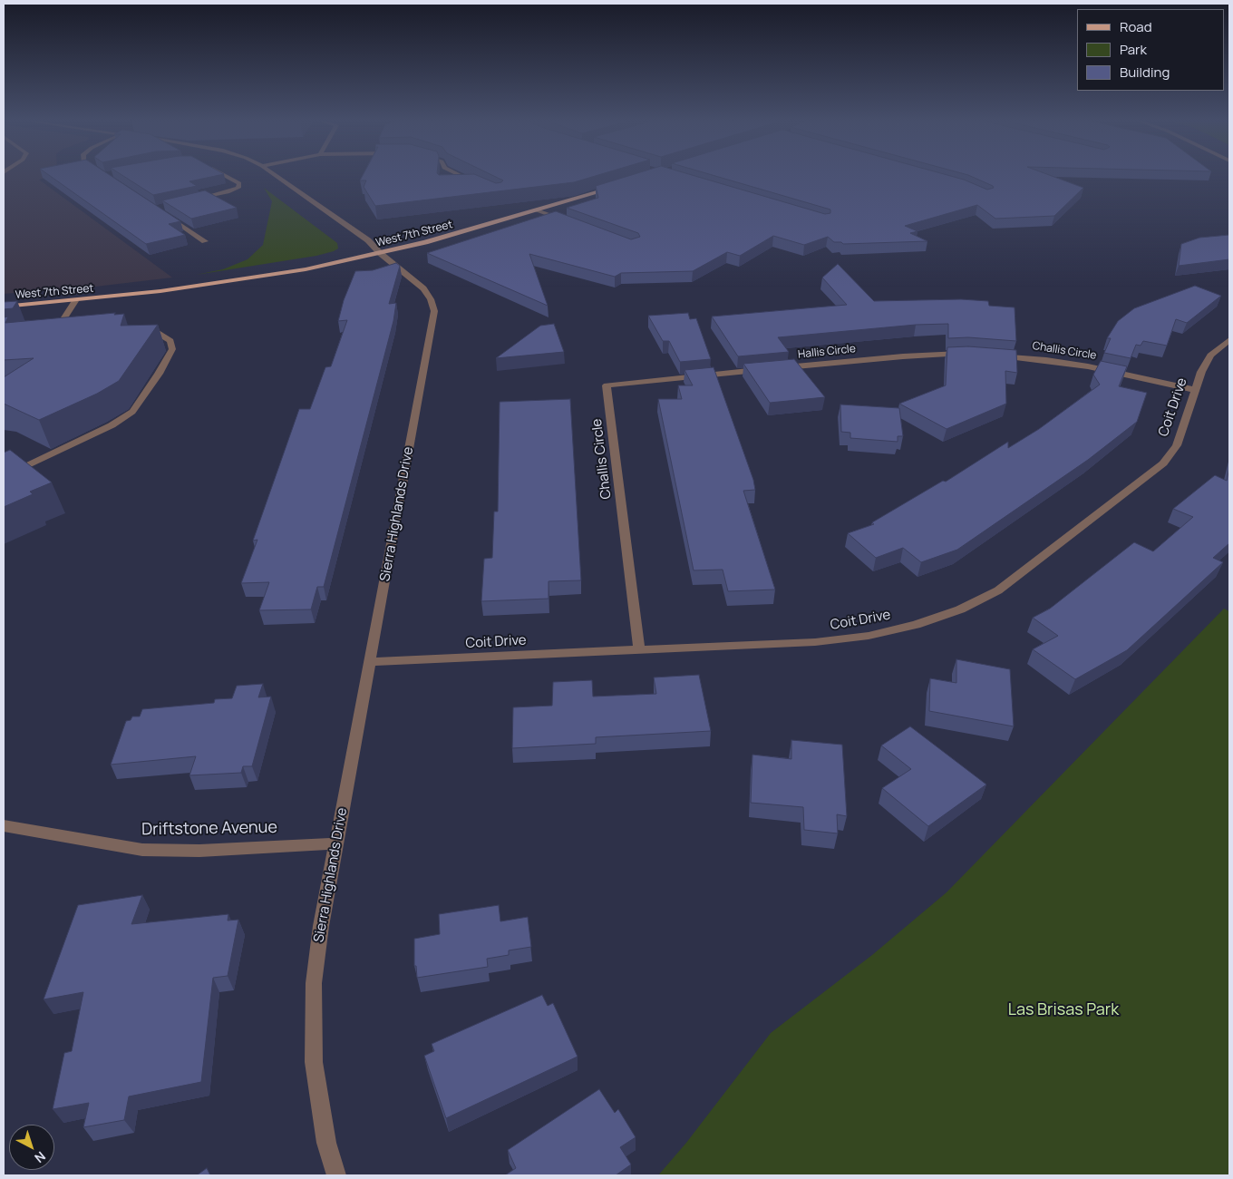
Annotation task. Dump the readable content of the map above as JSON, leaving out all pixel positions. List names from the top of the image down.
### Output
{
  "streets": {
    "main road": ["West 7th Street"],
    "street": [
      "Challis Circle",
      "Hallis Circle",
      "Coit Drive",
      "Sierra Highlands Drive",
      "Driftstone Avenue"
    ]
  },
  "crossings": [
    ["West 7th Street", "Sierra Highlands Drive"],
    ["Challis Circle", "Coit Drive"],
    ["Coit Drive", "Sierra Highlands Drive"],
    ["Sierra Highlands Drive", "Driftstone Avenue"]
  ],
  "parks": ["Las Brisas Park"],
  "legend": ["Road", "Park", "Building"],
  "north": "bottom right"
}
